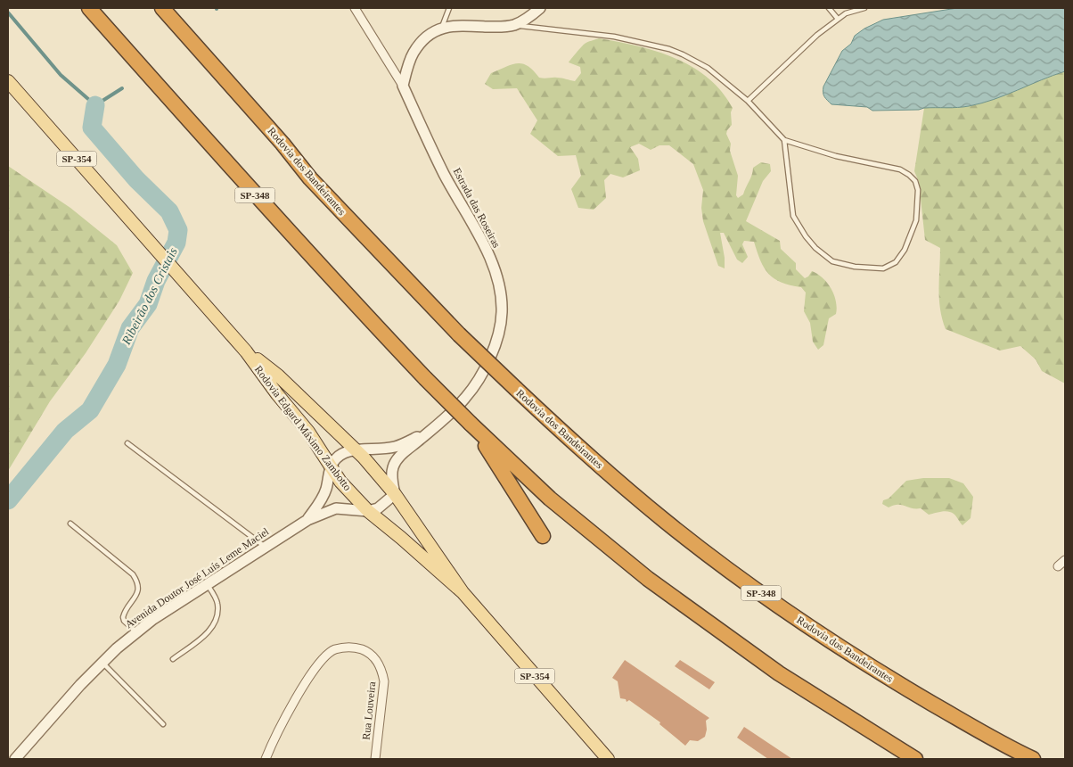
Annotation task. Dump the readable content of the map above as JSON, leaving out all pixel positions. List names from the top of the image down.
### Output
{
  "streets": {
    "highway": ["Rodovia dos Bandeirantes", "SP-348"],
    "main road": ["SP-354", "Rodovia Edgard Máximo Zambotto"],
    "street": ["Estrada das Roseiras", "Avenida Doutor José Luís Leme Maciel", "Rua Louveira"]
  },
  "crossings": [
    ["Estrada das Roseiras", "Rodovia Edgard Máximo Zambotto"],
    ["Rodovia Edgard Máximo Zambotto", "Avenida Doutor José Luís Leme Maciel"]
  ],
  "water": ["Ribeirão dos Cristais"]
}
